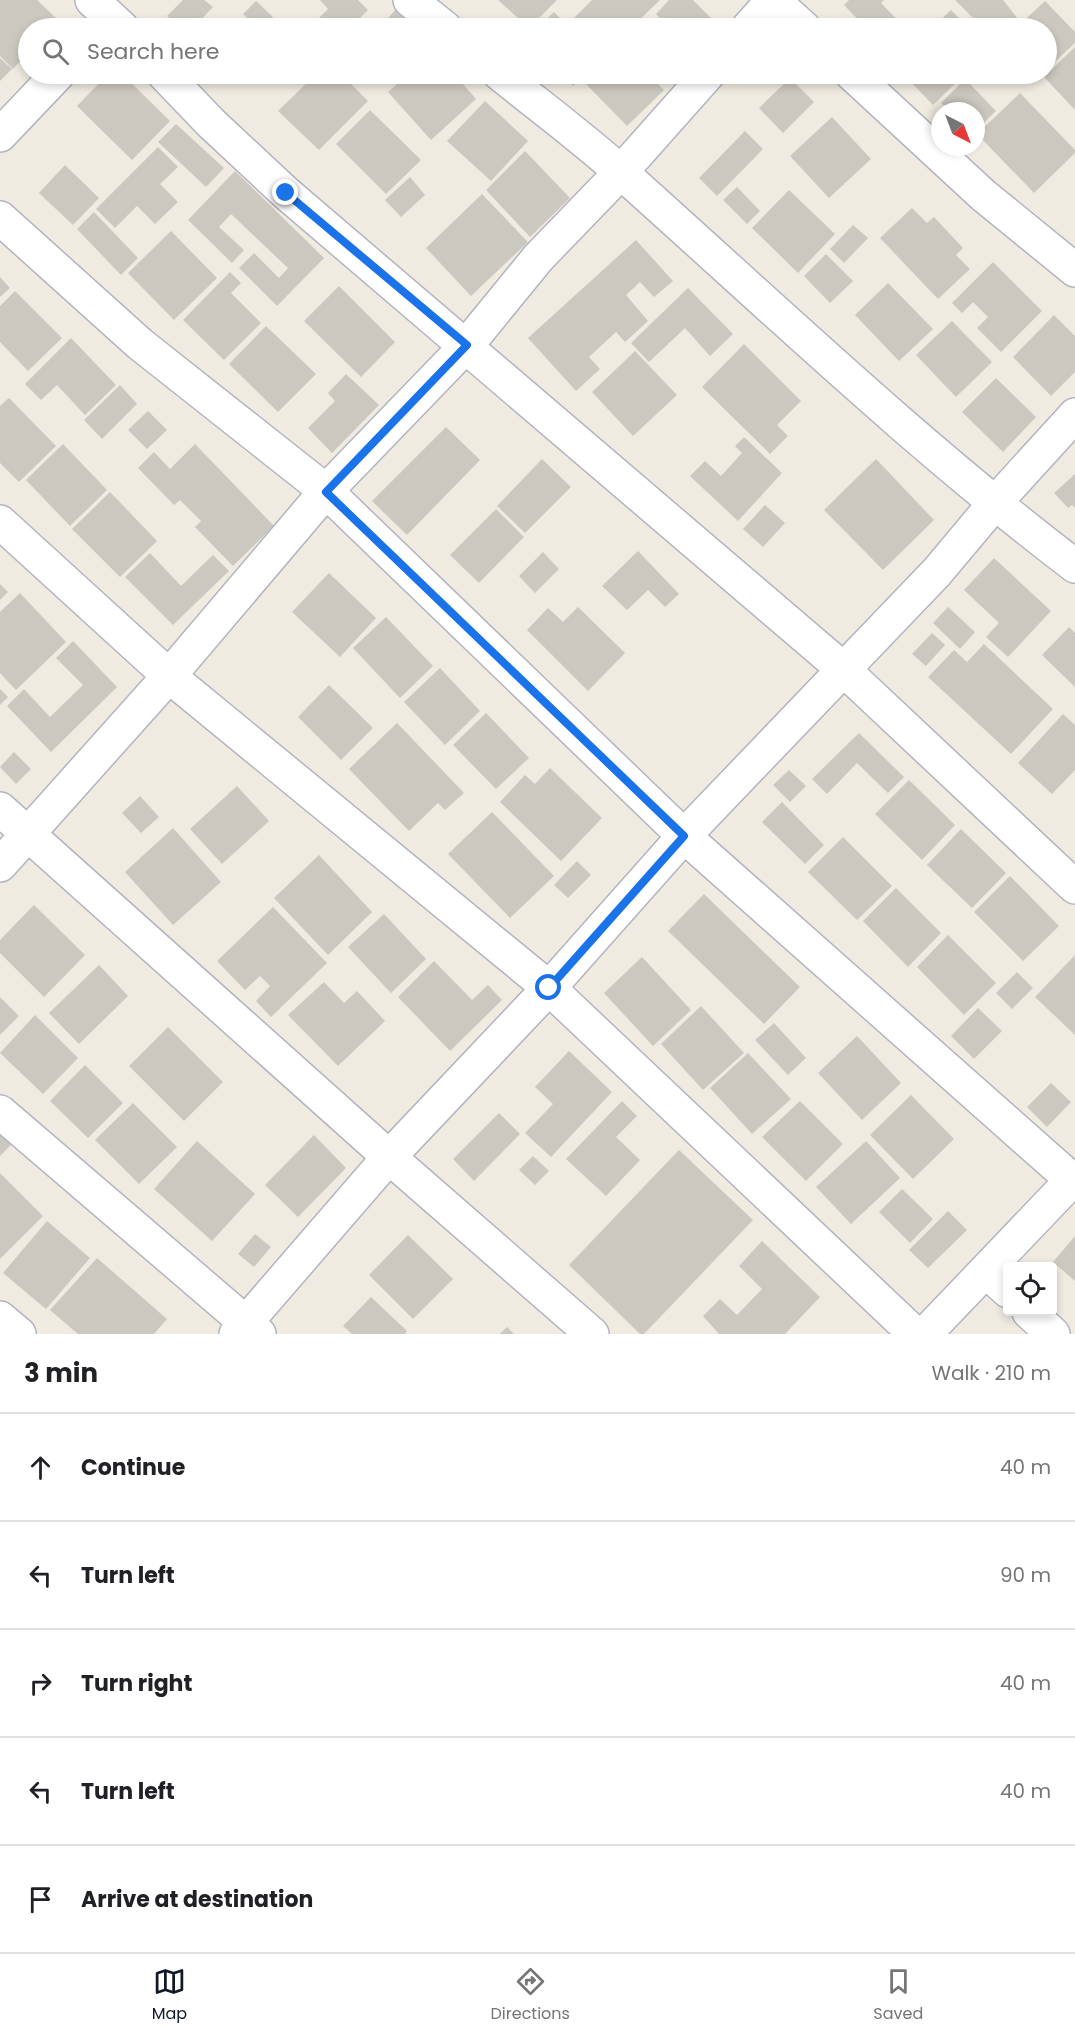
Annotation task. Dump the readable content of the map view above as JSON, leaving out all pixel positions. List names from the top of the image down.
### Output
{
  "north": "bottom right",
  "page": {
    "search": "Search here",
    "heading": ["3 min", "Walk · 210 m"],
    "list": [
      ["Continue", "40 m"],
      ["Turn left", "90 m"],
      ["Turn right", "40 m"],
      ["Turn left", "40 m"],
      "Arrive at destination"
    ],
    "nav": ["Map", "Directions", "Saved"]
  }
}
